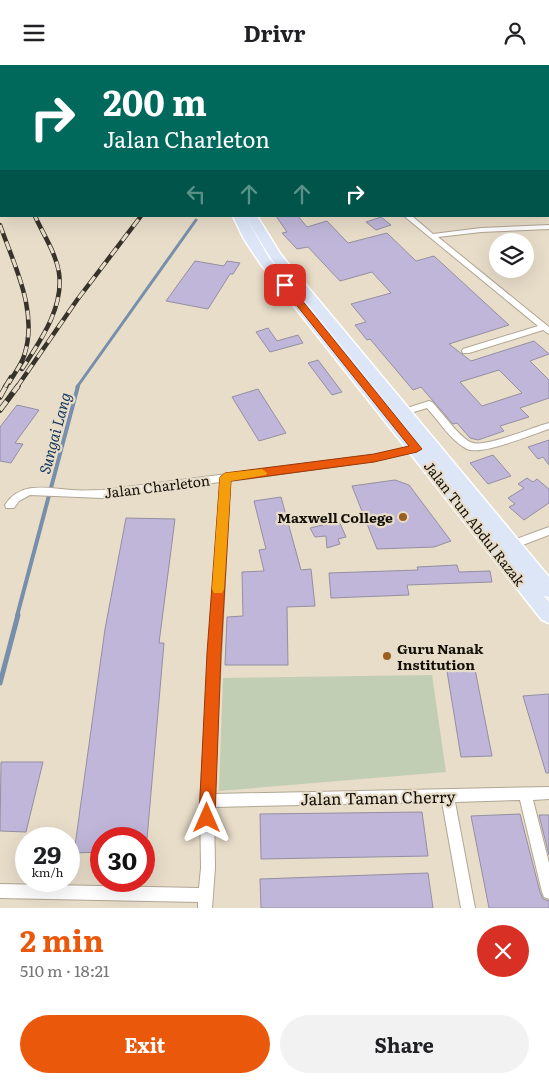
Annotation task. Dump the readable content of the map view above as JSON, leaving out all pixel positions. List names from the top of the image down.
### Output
{
  "streets": {
    "main road": ["Jalan Tun Abdul Razak"],
    "street": ["Jalan Charleton", "Jalan Taman Cherry"]
  },
  "crossings": [
    ["Jalan Charleton", "Jalan Tun Abdul Razak"]
  ],
  "water": ["Sungai Lang"],
  "places": ["Maxwell College", "Guru Nanak Institution"],
  "page": {
    "header": "Drivr",
    "turn": ["200 m", "Jalan Charleton"],
    "speed": "29 km/h",
    "limit": "30",
    "heading": ["2 min", "510 m · 18:21"],
    "buttons": ["Exit", "Share"]
  }
}
